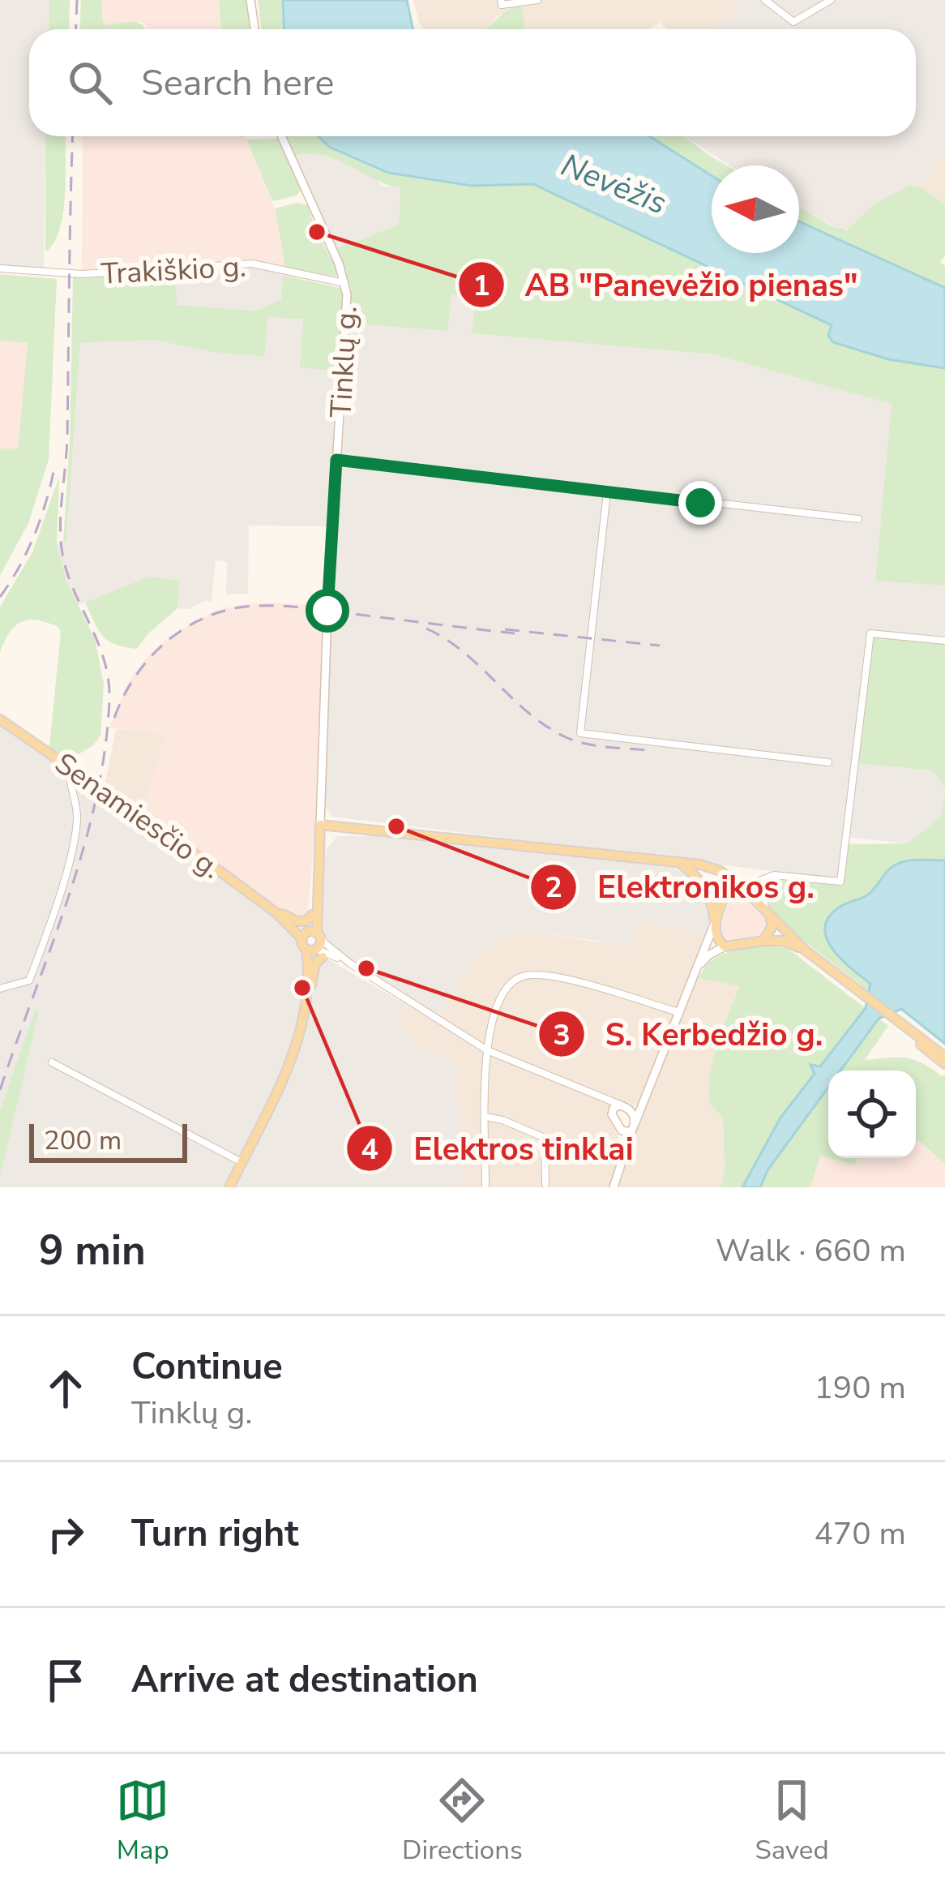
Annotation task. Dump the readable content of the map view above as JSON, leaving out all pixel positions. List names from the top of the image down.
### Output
{
  "streets": {
    "main road": ["Tinklų g.", "Senamiesčio g."],
    "street": ["Trakiškio g."]
  },
  "crossings": [
    ["Trakiškio g.", "Tinklų g."],
    ["Tinklų g.", "Senamiesčio g."]
  ],
  "water": ["Nevėžis"],
  "places": [
    "AB \"Panevėžio pienas\"",
    "Elektronikos g.",
    "S. Kerbedžio g.",
    "Elektros tinklai"
  ],
  "scale_bar": "200 m",
  "north": "left",
  "page": {
    "search": "Search here",
    "scale": "200 m",
    "heading": ["9 min", "Walk · 660 m"],
    "list": [
      ["Continue", "Tinklų g.", "190 m"],
      ["Turn right", "470 m"],
      "Arrive at destination"
    ],
    "nav": ["Map", "Directions", "Saved"]
  }
}
